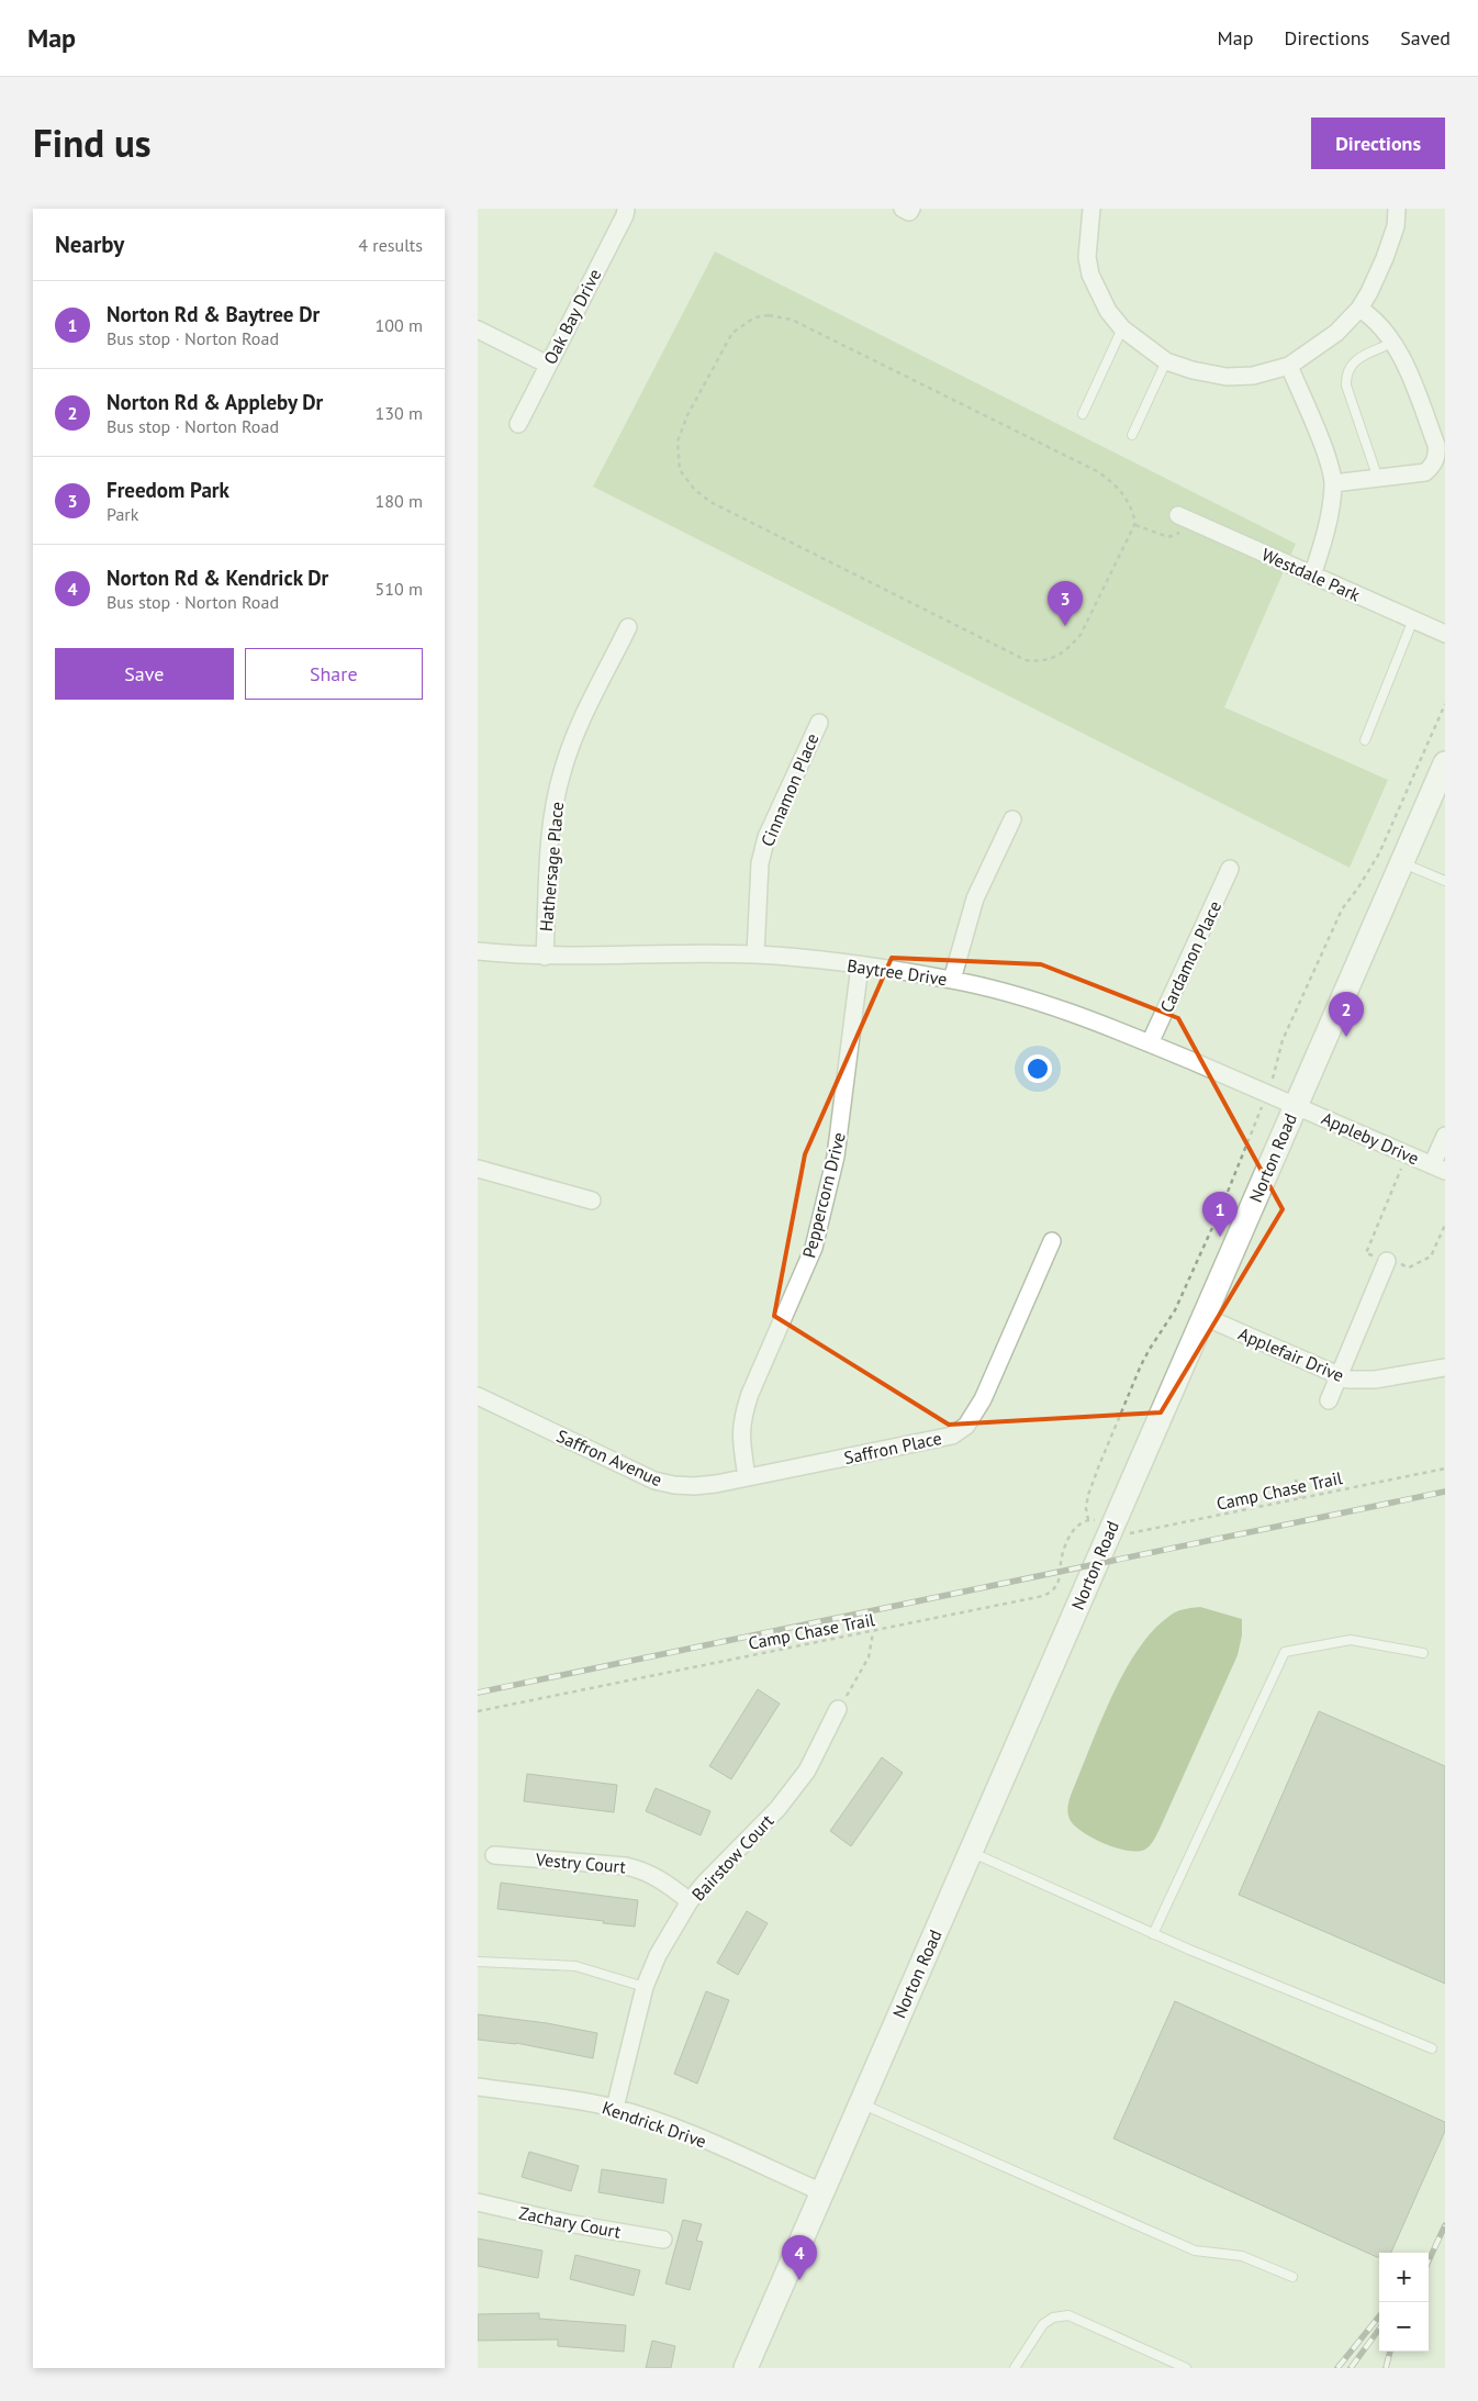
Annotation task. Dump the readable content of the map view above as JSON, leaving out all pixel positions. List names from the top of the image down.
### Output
{
  "streets": {
    "main road": ["Norton Road"],
    "street": [
      "Oak Bay Drive",
      "Westdale Park",
      "Cinnamon Place",
      "Hathersage Place",
      "Cardamon Place",
      "Baytree Drive",
      "Appleby Drive",
      "Peppercorn Drive",
      "Applefair Drive",
      "Saffron Place",
      "Saffron Avenue",
      "Bairstow Court",
      "Vestry Court",
      "Kendrick Drive",
      "Zachary Court"
    ],
    "path": ["Camp Chase Trail"]
  },
  "crossings": [
    ["Cinnamon Place", "Baytree Drive"],
    ["Hathersage Place", "Baytree Drive"],
    ["Cardamon Place", "Baytree Drive"],
    ["Baytree Drive", "Appleby Drive"],
    ["Baytree Drive", "Norton Road"],
    ["Baytree Drive", "Peppercorn Drive"],
    ["Appleby Drive", "Norton Road"],
    ["Norton Road", "Applefair Drive"],
    ["Norton Road", "Kendrick Drive"],
    ["Peppercorn Drive", "Saffron Place"],
    ["Peppercorn Drive", "Saffron Avenue"],
    ["Saffron Place", "Saffron Avenue"],
    ["Bairstow Court", "Vestry Court"],
    ["Bairstow Court", "Kendrick Drive"]
  ],
  "page": {
    "header": "Map",
    "nav": ["Map", "Directions", "Saved"],
    "title": "Find us",
    "buttons": [
      "Directions",
      ["Save", "Share"]
    ],
    "heading": ["Nearby", "4 results"],
    "list": [
      {
        "mark": "1",
        "name": "Norton Rd & Baytree Dr",
        "note": "Bus stop · Norton Road",
        "value": "100 m"
      },
      {
        "mark": "2",
        "name": "Norton Rd & Appleby Dr",
        "note": "Bus stop · Norton Road",
        "value": "130 m"
      },
      {
        "mark": "3",
        "name": "Freedom Park",
        "note": "Park",
        "value": "180 m"
      },
      {
        "mark": "4",
        "name": "Norton Rd & Kendrick Dr",
        "note": "Bus stop · Norton Road",
        "value": "510 m"
      }
    ],
    "pins": [
      "3",
      "2",
      "1",
      "4"
    ],
    "map_buttons": ["+", "−"]
  }
}
